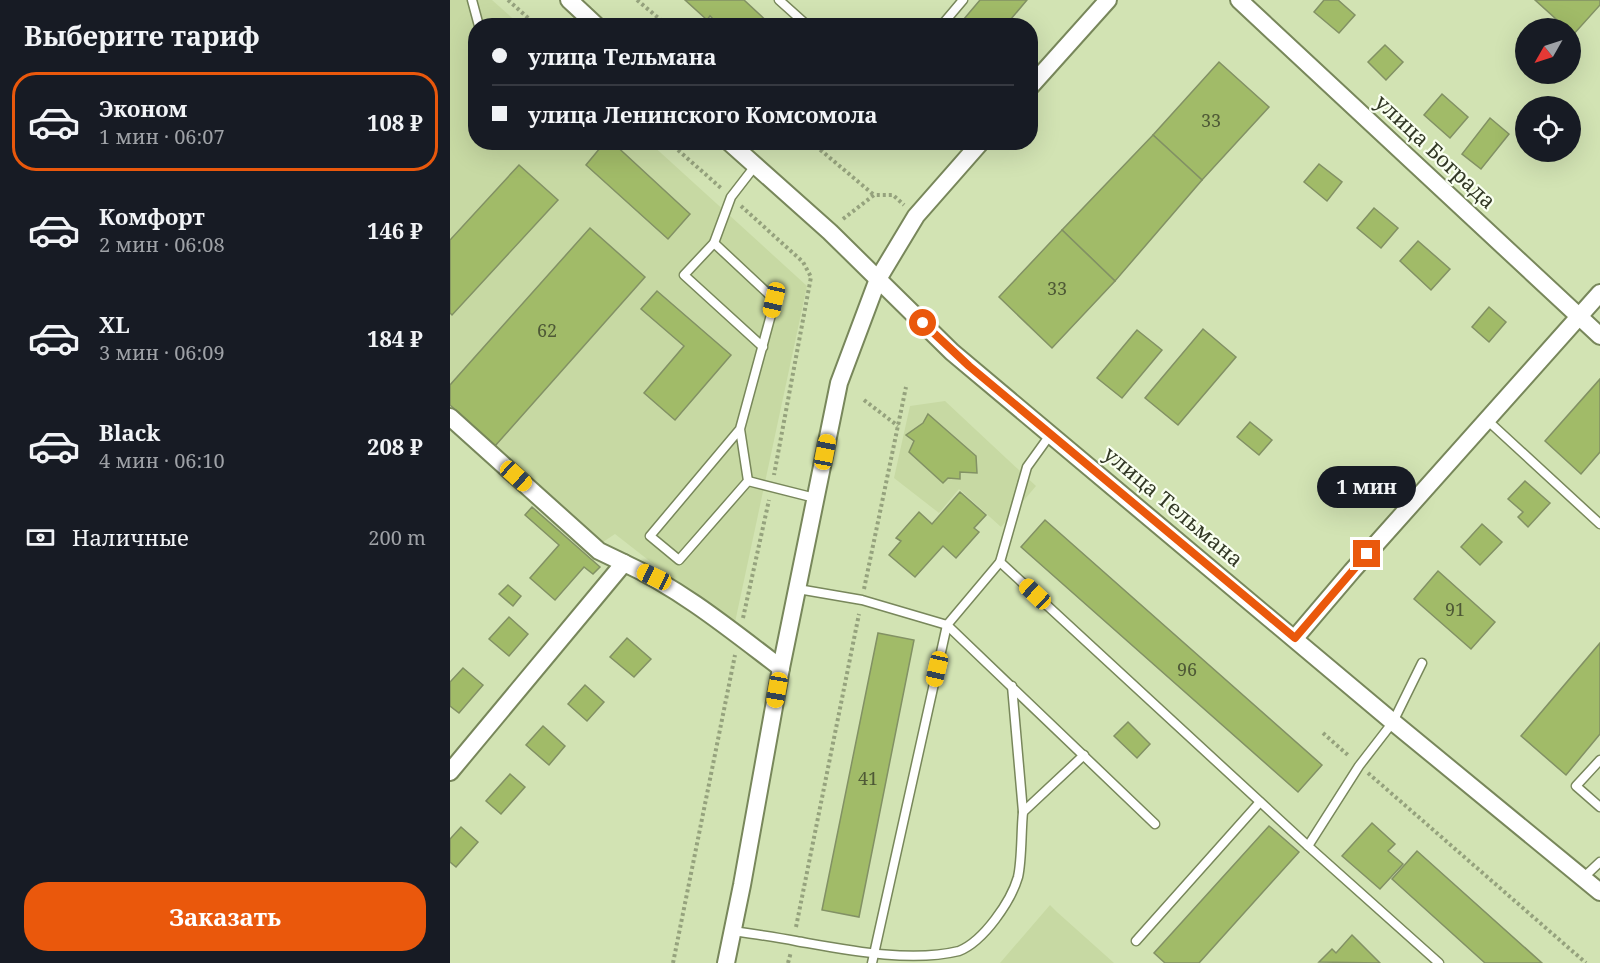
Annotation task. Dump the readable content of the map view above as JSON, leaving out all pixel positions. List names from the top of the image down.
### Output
{
  "streets": {
    "street": ["улица Бограда", "улица Тельмана"]
  },
  "house_numbers": [
    "33",
    "33",
    "62",
    "91",
    "96",
    "41"
  ],
  "north": "bottom left",
  "page": {
    "heading": "Выберите тариф",
    "banner": ["улица Тельмана", "улица Ленинского Комсомола"],
    "list": [
      {
        "name": "Эконом",
        "note": "1 мин · 06:07",
        "value": "108 ₽"
      },
      {
        "name": "Комфорт",
        "note": "2 мин · 06:08",
        "value": "146 ₽"
      },
      {
        "name": "XL",
        "note": "3 мин · 06:09",
        "value": "184 ₽"
      },
      {
        "name": "Black",
        "note": "4 мин · 06:10",
        "value": "208 ₽"
      }
    ],
    "bubble": "1 мин",
    "pay": ["Наличные", "200 m"],
    "buttons": "Заказать"
  }
}
